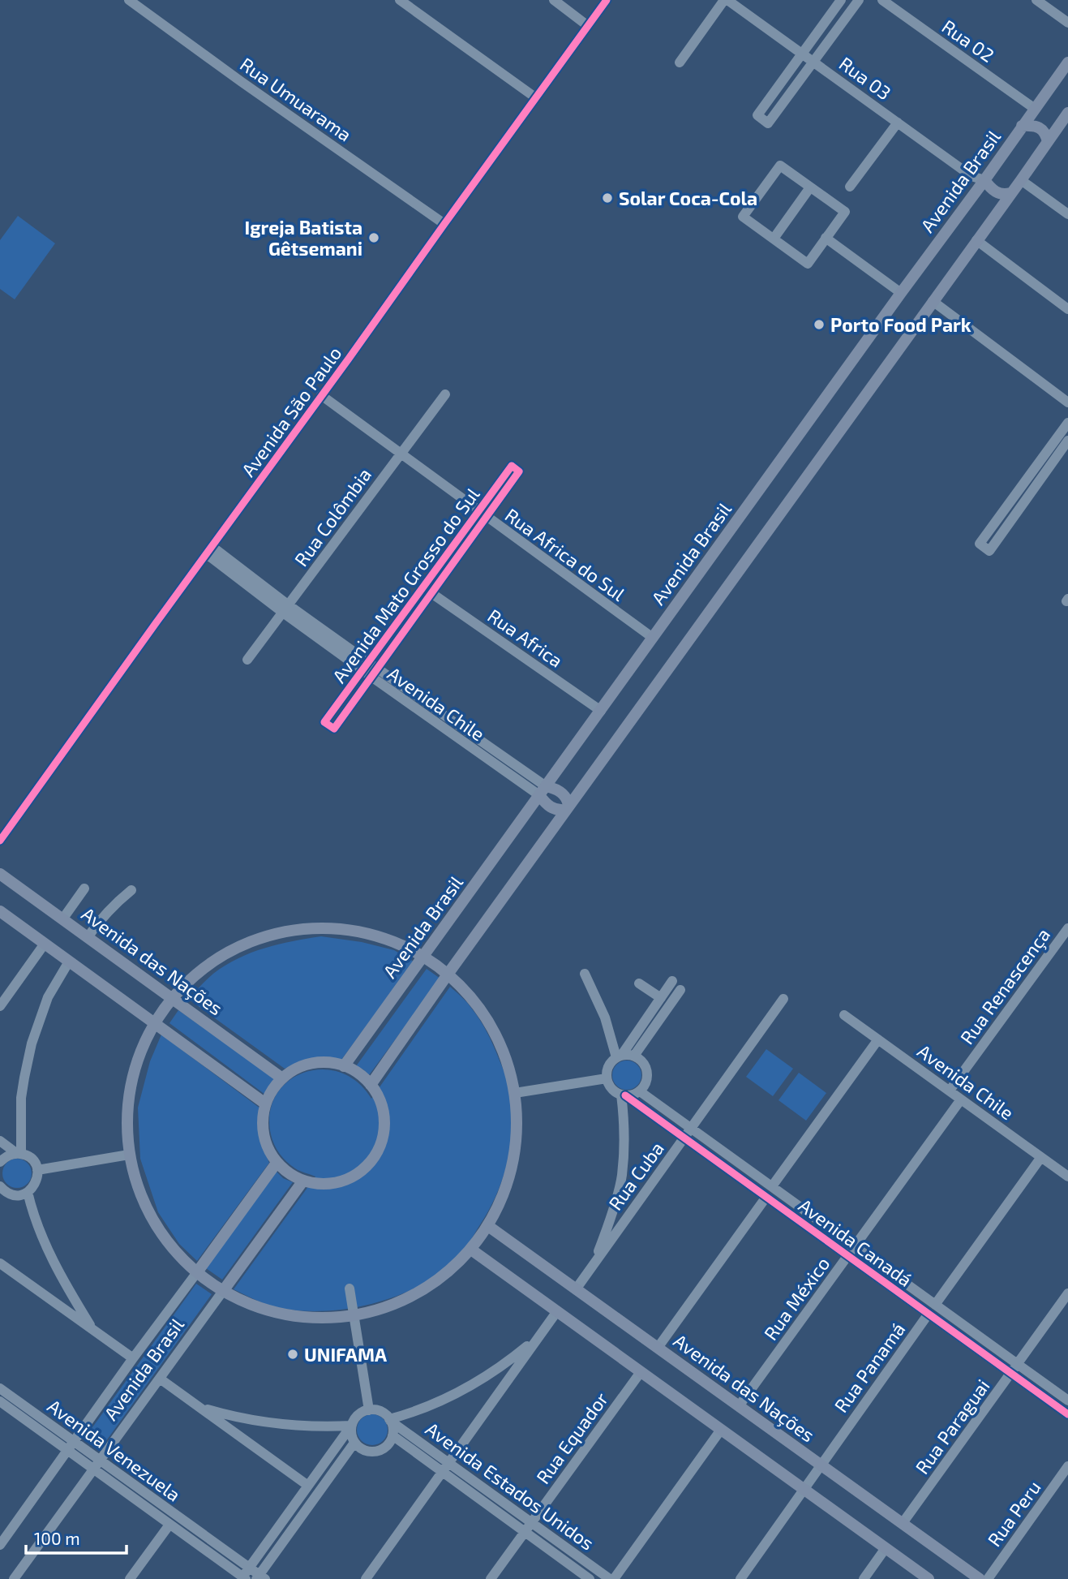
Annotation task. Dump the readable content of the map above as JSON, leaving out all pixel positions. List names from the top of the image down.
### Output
{
  "streets": {
    "main road": ["Avenida Brasil", "Avenida das Nações"],
    "street": [
      "Rua 02",
      "Rua 03",
      "Rua Umuarama",
      "Avenida São Paulo",
      "Rua Colômbia",
      "Rua Africa do Sul",
      "Avenida Mato Grosso do Sul",
      "Rua Africa",
      "Avenida Chile",
      "Rua Renascença",
      "Rua Cuba",
      "Avenida Canadá",
      "Rua México",
      "Rua Panamá",
      "Rua Paraguai",
      "Rua Equador",
      "Avenida Venezuela",
      "Avenida Estados Unidos",
      "Rua Peru"
    ]
  },
  "crossings": [
    ["Rua 02", "Avenida Brasil"],
    ["Rua 03", "Avenida Brasil"],
    ["Rua Umuarama", "Avenida São Paulo"],
    ["Avenida Brasil", "Rua Africa do Sul"],
    ["Avenida Brasil", "Rua Africa"],
    ["Avenida Brasil", "Avenida Chile"],
    ["Avenida Brasil", "Avenida das Nações"],
    ["Avenida Brasil", "Avenida Venezuela"],
    ["Avenida São Paulo", "Rua Africa do Sul"],
    ["Avenida São Paulo", "Avenida Chile"],
    ["Rua Colômbia", "Rua Africa do Sul"],
    ["Rua Colômbia", "Avenida Chile"],
    ["Rua Africa do Sul", "Avenida Mato Grosso do Sul"],
    ["Avenida Mato Grosso do Sul", "Rua Africa"],
    ["Avenida Mato Grosso do Sul", "Avenida Chile"],
    ["Avenida Chile", "Rua Renascença"],
    ["Avenida Chile", "Rua México"],
    ["Avenida das Nações", "Rua Cuba"],
    ["Avenida das Nações", "Rua México"],
    ["Avenida das Nações", "Rua Panamá"],
    ["Avenida das Nações", "Rua Paraguai"],
    ["Rua Cuba", "Avenida Canadá"],
    ["Avenida Canadá", "Rua México"],
    ["Avenida Canadá", "Rua Panamá"],
    ["Avenida Canadá", "Rua Paraguai"],
    ["Rua Equador", "Avenida Estados Unidos"]
  ],
  "places": [
    "Solar Coca-Cola",
    "Igreja Batista Gêtsemani",
    "Porto Food Park",
    "UNIFAMA"
  ],
  "scale_bar": "100 m"
}
